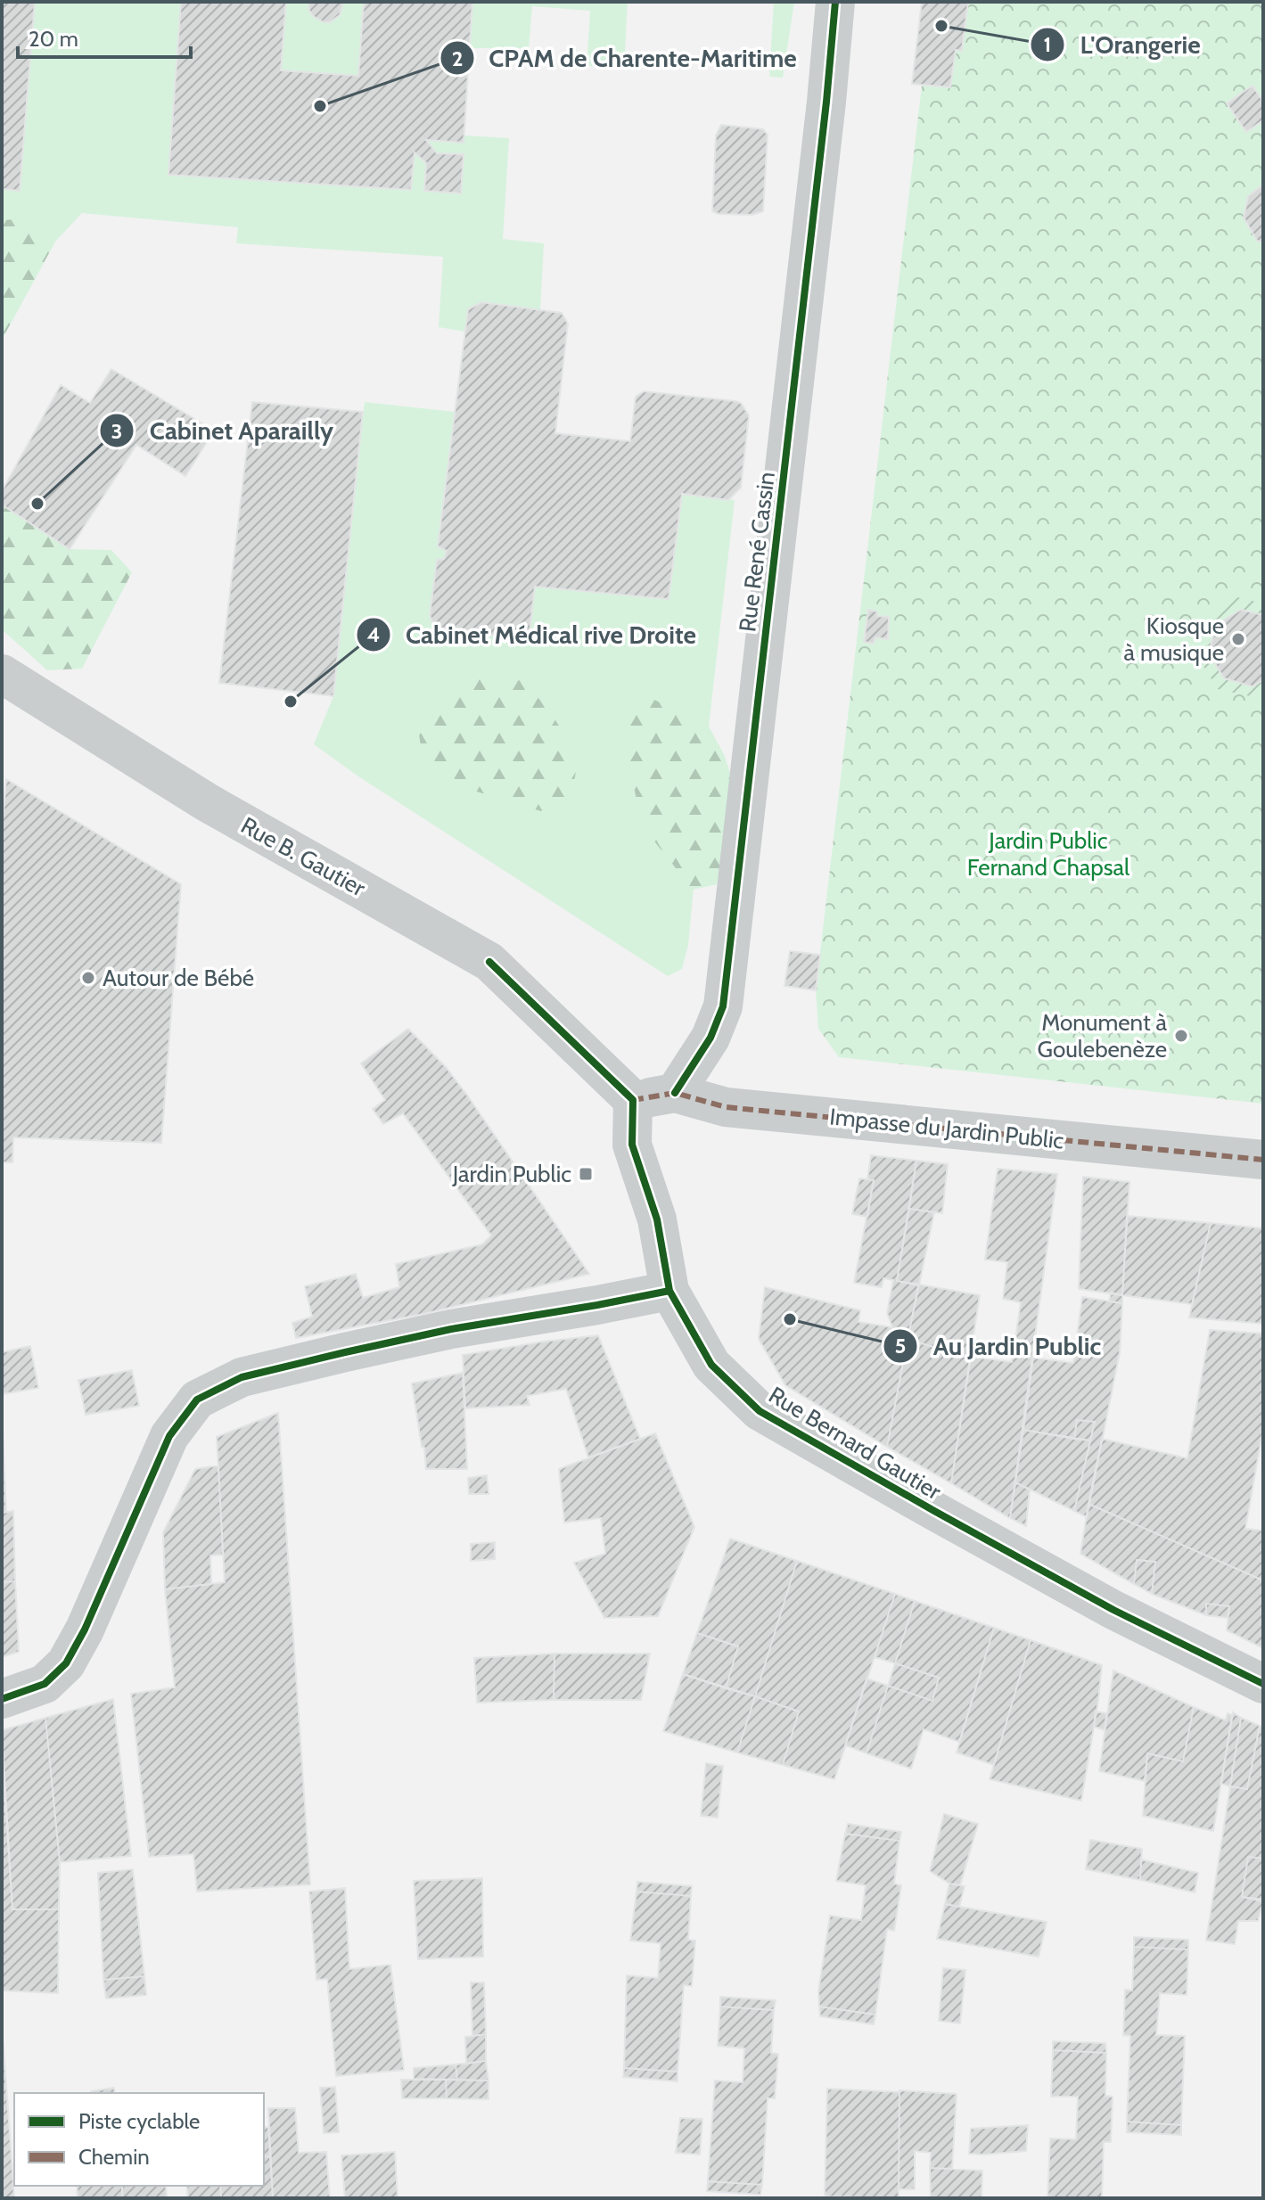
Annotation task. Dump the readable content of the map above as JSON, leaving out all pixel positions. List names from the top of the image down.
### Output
{
  "streets": {
    "street": [
      "Rue René Cassin",
      "Rue B. Gautier",
      "Impasse du Jardin Public",
      "Rue Bernard Gautier"
    ]
  },
  "crossings": [
    ["Rue René Cassin", "Impasse du Jardin Public"],
    ["Rue B. Gautier", "Impasse du Jardin Public"],
    ["Rue B. Gautier", "Rue Bernard Gautier"],
    ["Impasse du Jardin Public", "Rue Bernard Gautier"]
  ],
  "parks": ["Jardin Public Fernand Chapsal"],
  "places": {
    "other": [
      "L'Orangerie",
      "CPAM de Charente-Maritime",
      "Cabinet Aparailly",
      "Kiosque à musique",
      "Cabinet Médical rive Droite",
      "Autour de Bébé",
      "Monument à Goulebenèze",
      "Au Jardin Public"
    ],
    "transit": ["Jardin Public"]
  },
  "legend": ["Piste cyclable", "Chemin"],
  "scale_bar": "20 m"
}
